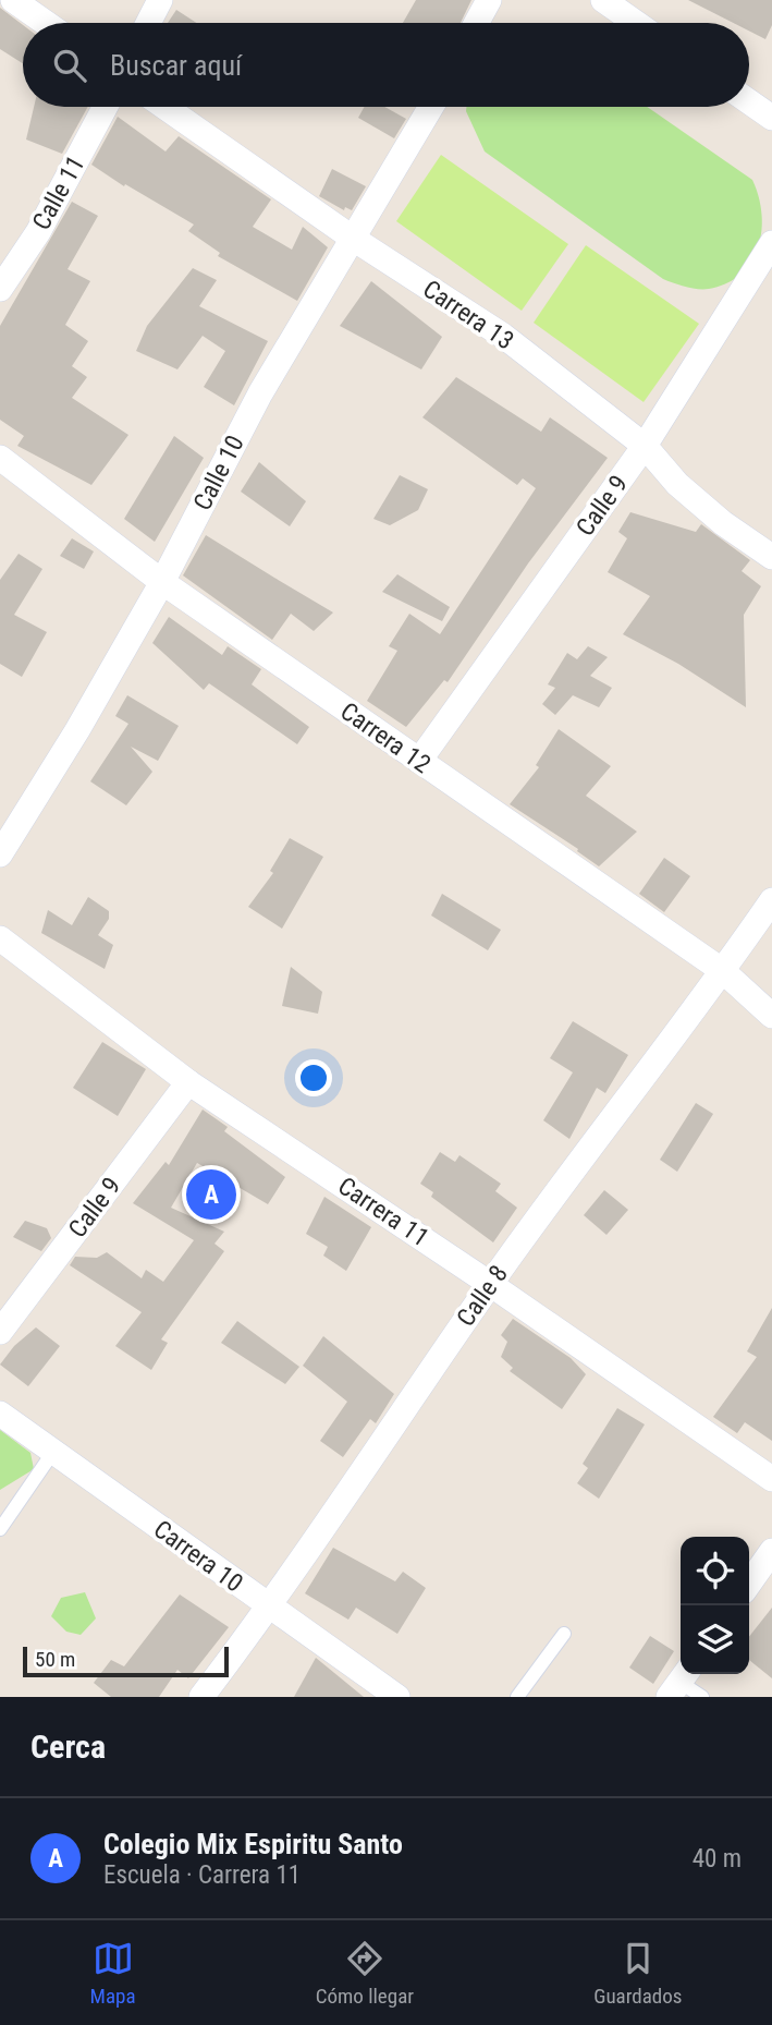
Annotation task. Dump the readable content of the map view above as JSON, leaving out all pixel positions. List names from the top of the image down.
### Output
{
  "streets": {
    "street": [
      "Calle 11",
      "Carrera 13",
      "Calle 10",
      "Calle 9",
      "Carrera 12",
      "Carrera 11",
      "Calle 8",
      "Carrera 10"
    ]
  },
  "crossings": [
    ["Carrera 13", "Calle 10"],
    ["Carrera 13", "Calle 9"],
    ["Calle 10", "Carrera 12"],
    ["Calle 9", "Carrera 12"],
    ["Calle 9", "Carrera 11"],
    ["Carrera 12", "Calle 8"],
    ["Carrera 11", "Calle 8"],
    ["Calle 8", "Carrera 10"]
  ],
  "scale_bar": "50 m",
  "page": {
    "search": "Buscar aquí",
    "pins": "A",
    "scale": "50 m",
    "heading": "Cerca",
    "list": [
      {
        "mark": "A",
        "name": "Colegio Mix Espiritu Santo",
        "note": "Escuela · Carrera 11",
        "value": "40 m"
      }
    ],
    "nav": ["Mapa", "Cómo llegar", "Guardados"]
  }
}
